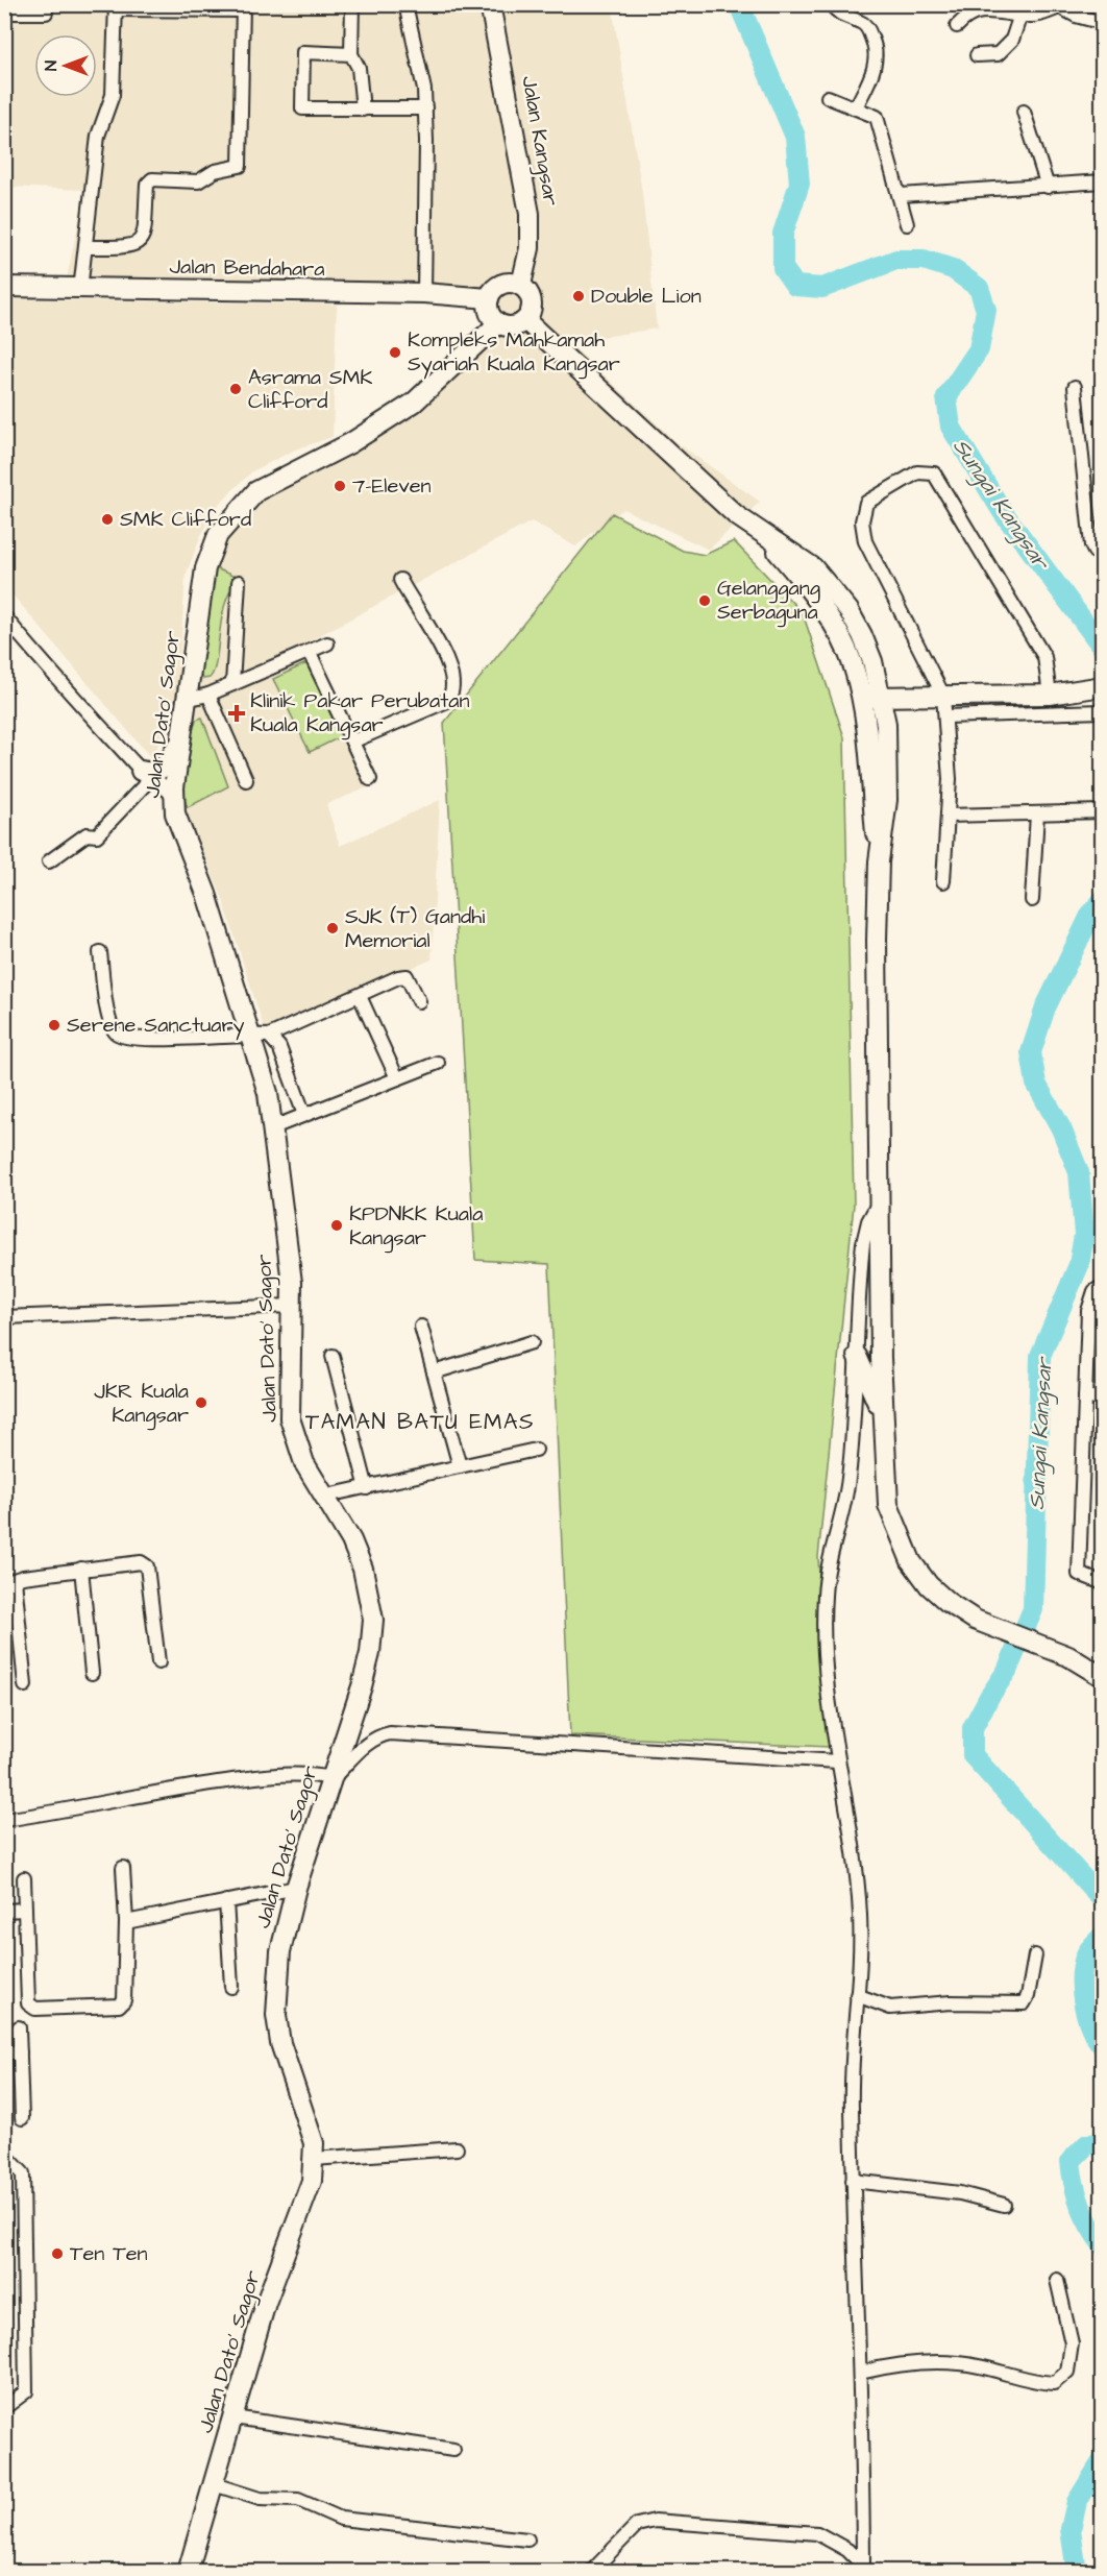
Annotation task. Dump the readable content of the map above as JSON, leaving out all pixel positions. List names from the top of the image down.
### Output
{
  "streets": {
    "main road": ["Jalan Kangsar", "Jalan Bendahara", "Jalan Dato' Sagor"]
  },
  "crossings": [
    ["Jalan Kangsar", "Jalan Bendahara"],
    ["Jalan Kangsar", "Jalan Dato' Sagor"],
    ["Jalan Bendahara", "Jalan Dato' Sagor"]
  ],
  "districts": ["TAMAN BATU EMAS"],
  "water": ["Sungai Kangsar"],
  "places": {
    "other": [
      "Double Lion",
      "Kompleks Mahkamah Syariah Kuala Kangsar",
      "Asrama SMK Clifford",
      "7-Eleven",
      "SMK Clifford",
      "Gelanggang Serbaguna",
      "SJK (T) Gandhi Memorial",
      "Serene Sanctuary",
      "KPDNKK Kuala Kangsar",
      "JKR Kuala Kangsar",
      "Ten Ten"
    ],
    "health": ["Klinik Pakar Perubatan Kuala Kangsar"]
  },
  "north": "left"
}
